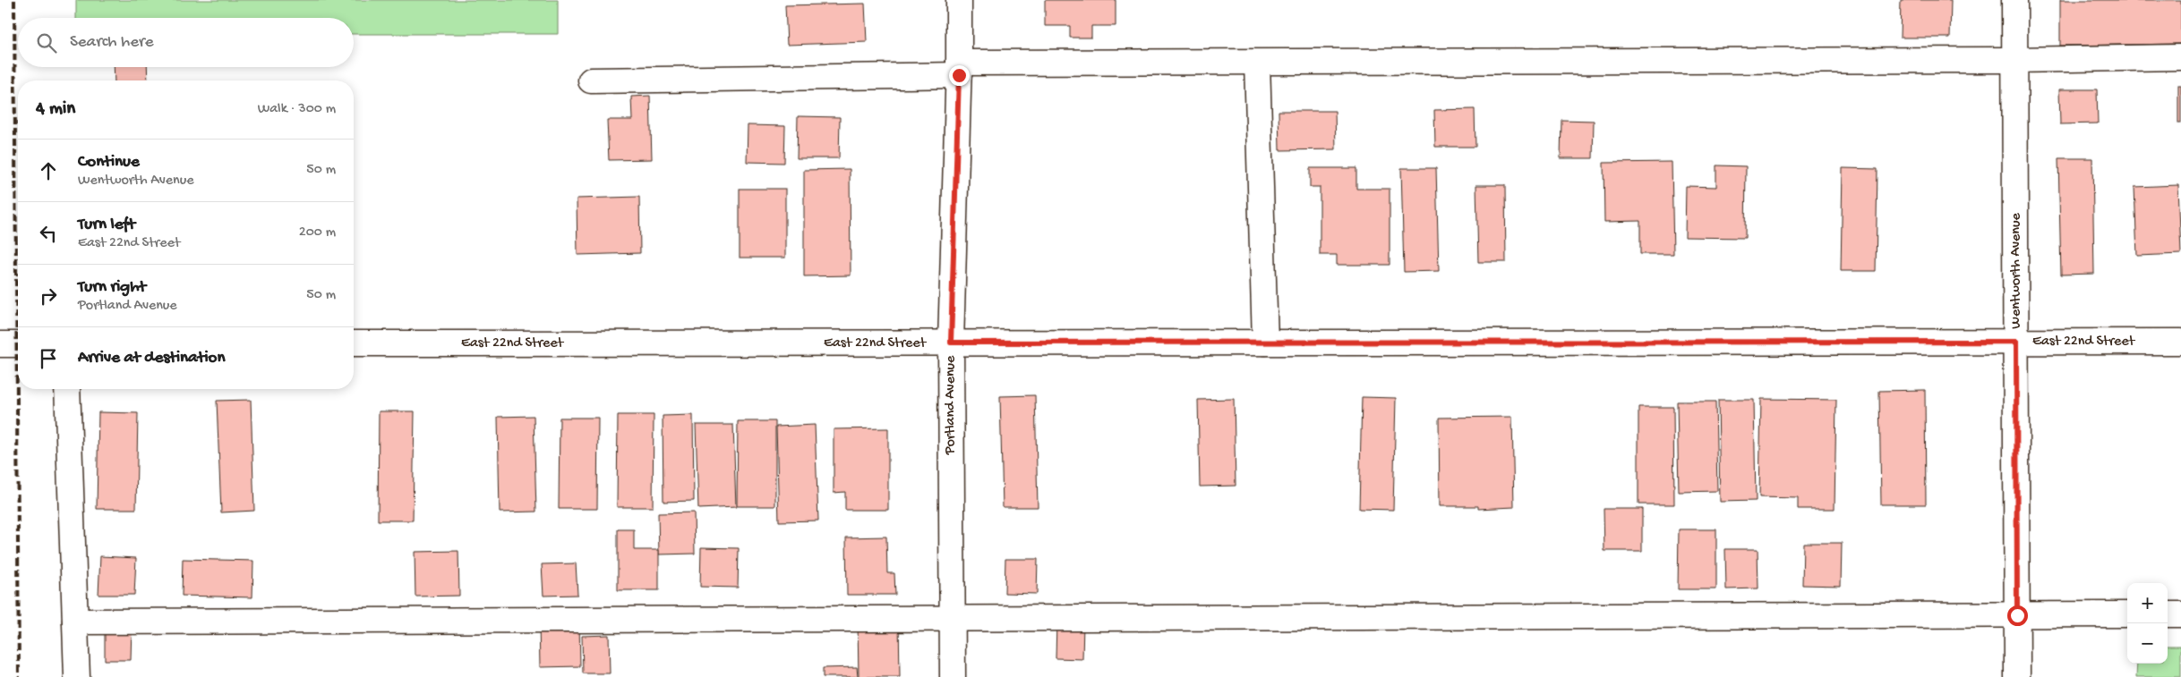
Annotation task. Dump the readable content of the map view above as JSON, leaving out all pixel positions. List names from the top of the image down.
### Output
{
  "streets": {
    "street": ["Wentworth Avenue", "East 22nd Street", "Portland Avenue"]
  },
  "crossings": [
    ["Wentworth Avenue", "East 22nd Street"],
    ["East 22nd Street", "Portland Avenue"]
  ],
  "page": {
    "search": "Search here",
    "heading": ["4 min", "Walk · 300 m"],
    "list": [
      ["Continue", "Wentworth Avenue", "50 m"],
      ["Turn left", "East 22nd Street", "200 m"],
      ["Turn right", "Portland Avenue", "50 m"],
      "Arrive at destination"
    ],
    "map_buttons": ["+", "−"]
  }
}
